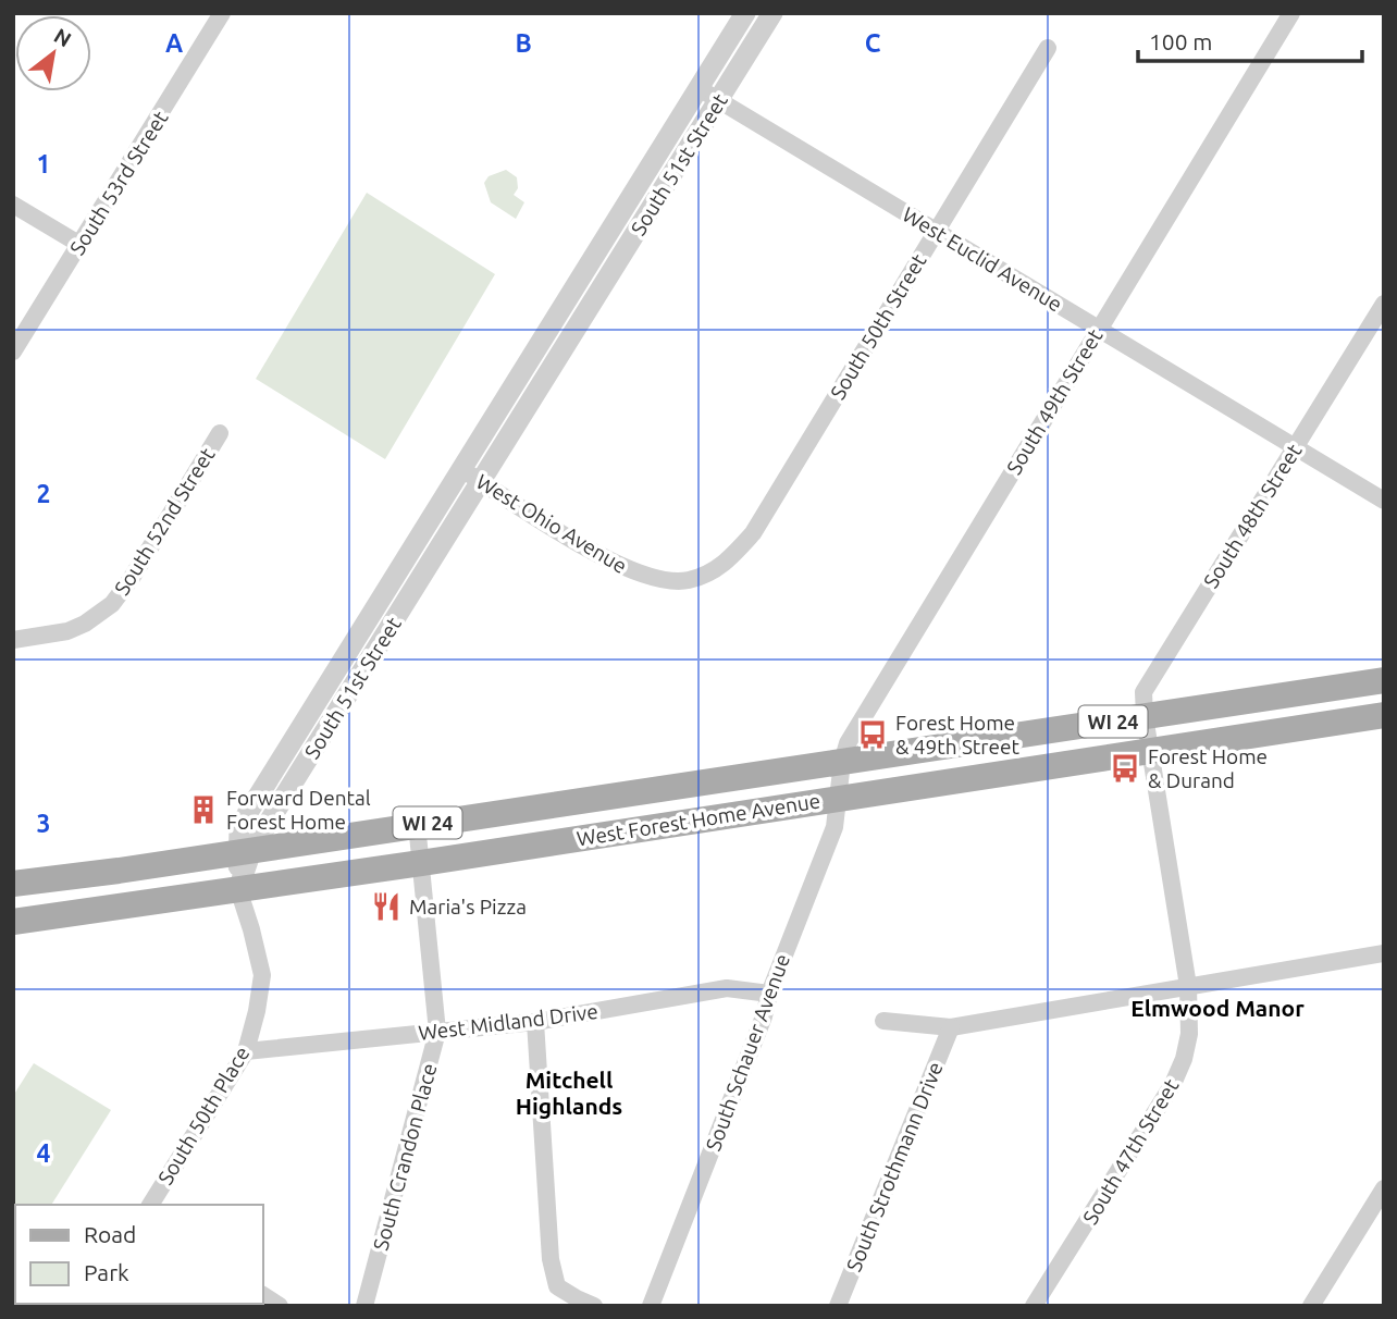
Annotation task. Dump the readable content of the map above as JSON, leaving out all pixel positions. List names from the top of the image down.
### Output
{
  "streets": {
    "main road": ["WI 24", "West Forest Home Avenue"],
    "street": [
      "South 51st Street",
      "South 53rd Street",
      "West Euclid Avenue",
      "South 50th Street",
      "South 49th Street",
      "South 48th Street",
      "South 52nd Street",
      "West Ohio Avenue",
      "West Midland Drive",
      "South Schauer Avenue",
      "South 50th Place",
      "South 47th Street",
      "South Crandon Place",
      "South Strothmann Drive"
    ]
  },
  "crossings": [
    ["South 51st Street", "West Euclid Avenue"],
    ["South 51st Street", "West Ohio Avenue"],
    ["South 51st Street", "West Forest Home Avenue"],
    ["South 51st Street", "South 50th Place"],
    ["West Euclid Avenue", "South 50th Street"],
    ["West Euclid Avenue", "South 49th Street"],
    ["West Euclid Avenue", "South 48th Street"],
    ["South 50th Street", "West Ohio Avenue"],
    ["South 49th Street", "West Forest Home Avenue"],
    ["South 49th Street", "South Schauer Avenue"],
    ["South 48th Street", "West Forest Home Avenue"],
    ["South 48th Street", "South 47th Street"],
    ["West Forest Home Avenue", "South Schauer Avenue"],
    ["West Forest Home Avenue", "South 50th Place"],
    ["West Forest Home Avenue", "South Crandon Place"],
    ["West Midland Drive", "South Schauer Avenue"],
    ["West Midland Drive", "South 50th Place"],
    ["West Midland Drive", "South Crandon Place"]
  ],
  "districts": ["Elmwood Manor", "Mitchell Highlands"],
  "places": {
    "bus stop": ["Forest Home & 49th Street", "Forest Home & Durand"],
    "building": ["Forward Dental Forest Home"],
    "restaurant": ["Maria's Pizza"]
  },
  "legend": ["Road", "Park"],
  "scale_bar": "100 m",
  "north": "top right",
  "grid": {
    "columns": ["A", "B", "C"],
    "rows": [
      "1",
      "2",
      "3",
      "4"
    ]
  }
}
